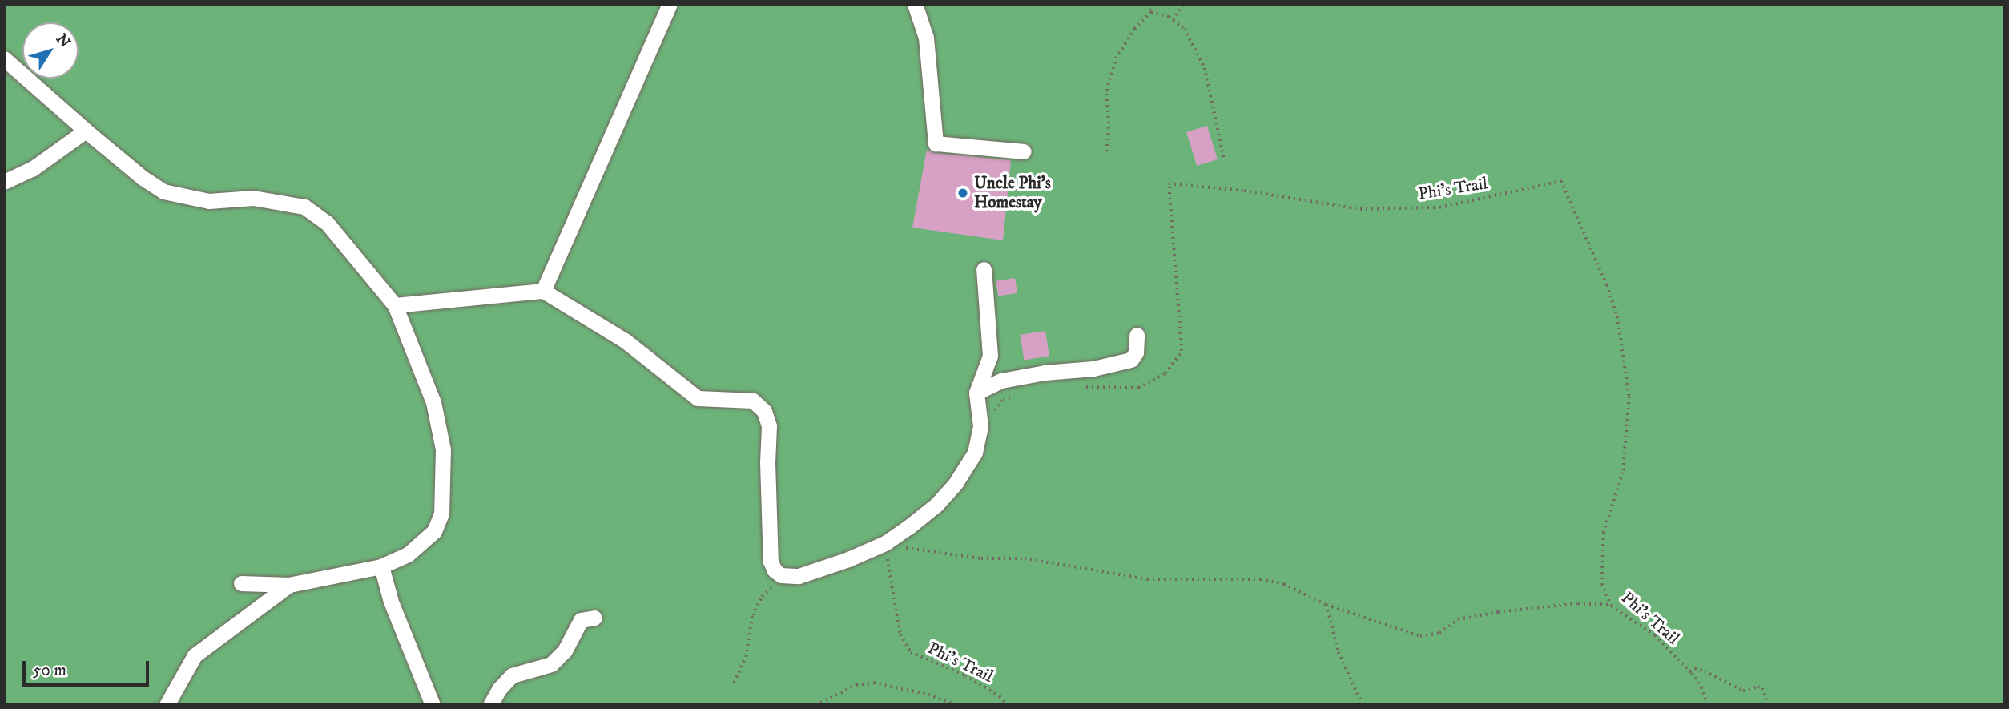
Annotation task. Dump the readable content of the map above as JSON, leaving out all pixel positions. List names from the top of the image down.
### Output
{
  "streets": {
    "path": ["Phi's Trail"]
  },
  "places": ["Uncle Phi's Homestay"],
  "scale_bar": "50 m",
  "north": "top right"
}
